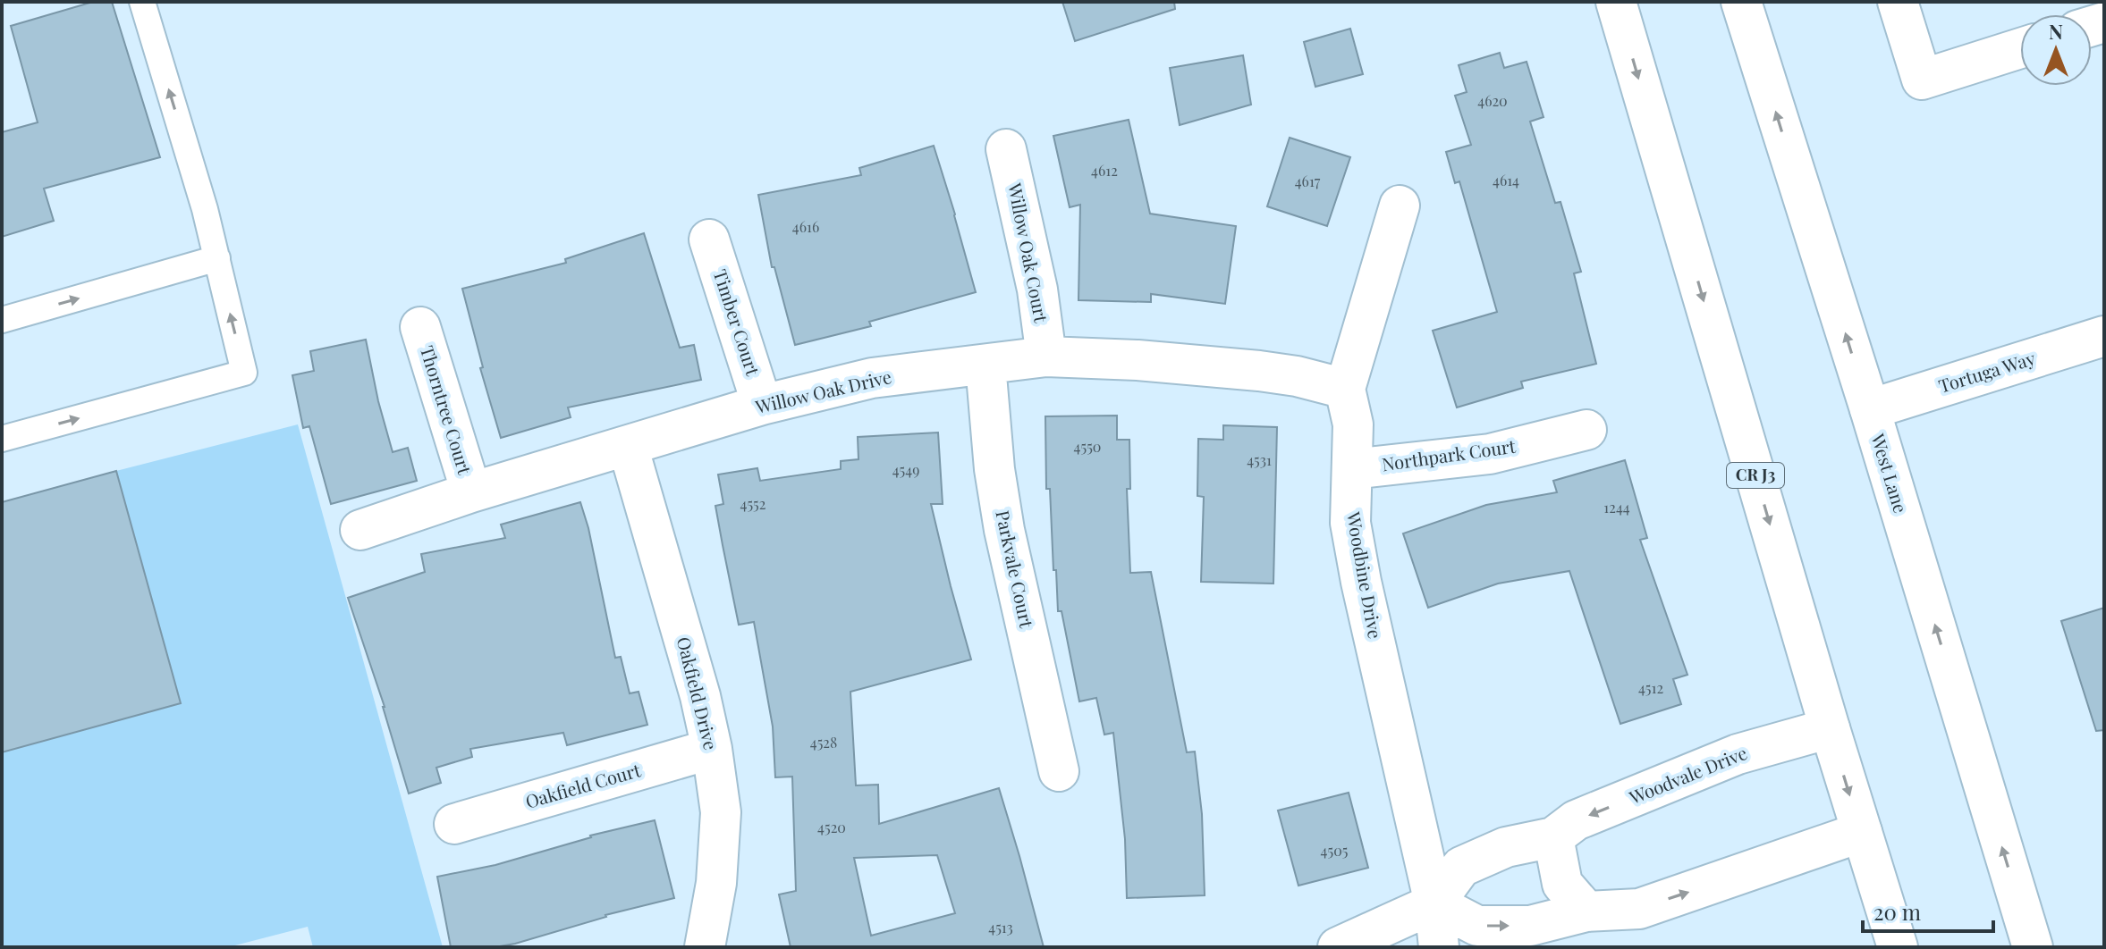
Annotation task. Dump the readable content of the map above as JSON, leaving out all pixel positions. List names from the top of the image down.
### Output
{
  "streets": {
    "street": [
      "Willow Oak Court",
      "Timber Court",
      "Tortuga Way",
      "Willow Oak Drive",
      "Thorntree Court",
      "Northpark Court",
      "West Lane",
      "CR J3",
      "Parkvale Court",
      "Woodbine Drive",
      "Oakfield Drive",
      "Woodvale Drive",
      "Oakfield Court"
    ]
  },
  "crossings": [
    ["Willow Oak Court", "Willow Oak Drive"],
    ["Timber Court", "Willow Oak Drive"],
    ["Tortuga Way", "West Lane"],
    ["Willow Oak Drive", "Thorntree Court"],
    ["Willow Oak Drive", "Parkvale Court"],
    ["Willow Oak Drive", "Woodbine Drive"],
    ["Willow Oak Drive", "Oakfield Drive"],
    ["Northpark Court", "Woodbine Drive"],
    ["CR J3", "Woodvale Drive"],
    ["Woodbine Drive", "Woodvale Drive"],
    ["Oakfield Drive", "Oakfield Court"]
  ],
  "house_numbers": [
    "4620",
    "4612",
    "4614",
    "4617",
    "4616",
    "4550",
    "4531",
    "4549",
    "4552",
    "1244",
    "4512",
    "4528",
    "4520",
    "4505",
    "4513"
  ],
  "scale_bar": "20 m",
  "north": "top"
}
